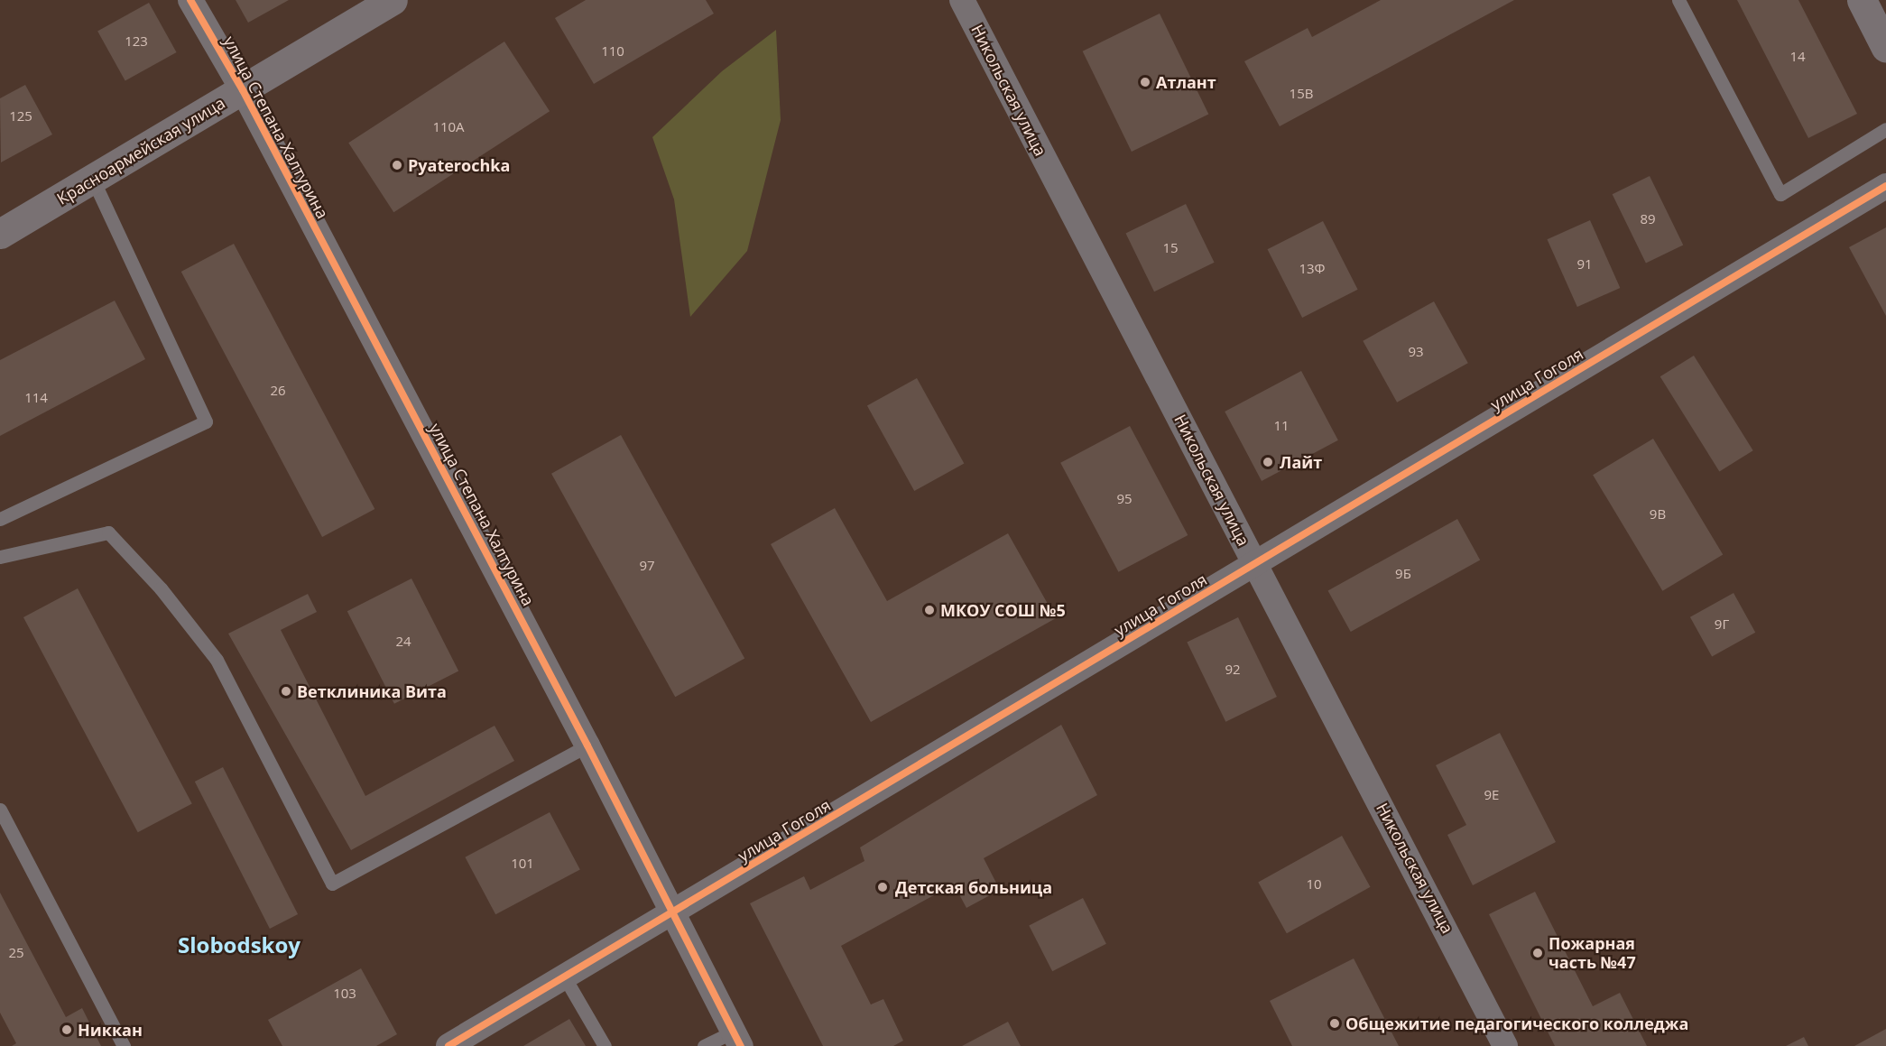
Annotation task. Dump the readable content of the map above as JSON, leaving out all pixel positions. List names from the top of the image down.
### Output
{
  "streets": {
    "main road": ["Красноармейская улица"],
    "street": ["Никольская улица", "улица Степана Халтурина", "улица Гоголя"]
  },
  "crossings": [
    ["Никольская улица", "улица Гоголя"],
    ["улица Степана Халтурина", "Красноармейская улица"],
    ["улица Степана Халтурина", "улица Гоголя"]
  ],
  "districts": ["Slobodskoy"],
  "places": [
    "Атлант",
    "Pyaterochka",
    "Лайт",
    "МКОУ СОШ №5",
    "Ветклиника Вита",
    "Детская больница",
    "Пожарная часть №47",
    "Общежитие педагогического колледжа",
    "Никкан"
  ],
  "house_numbers": [
    "123",
    "110",
    "14",
    "15В",
    "125",
    "110А",
    "89",
    "15",
    "91",
    "13Ф",
    "93",
    "26",
    "114",
    "11",
    "95",
    "9В",
    "97",
    "9Б",
    "9Г",
    "24",
    "92",
    "9Е",
    "101",
    "10",
    "25",
    "103"
  ]
}
